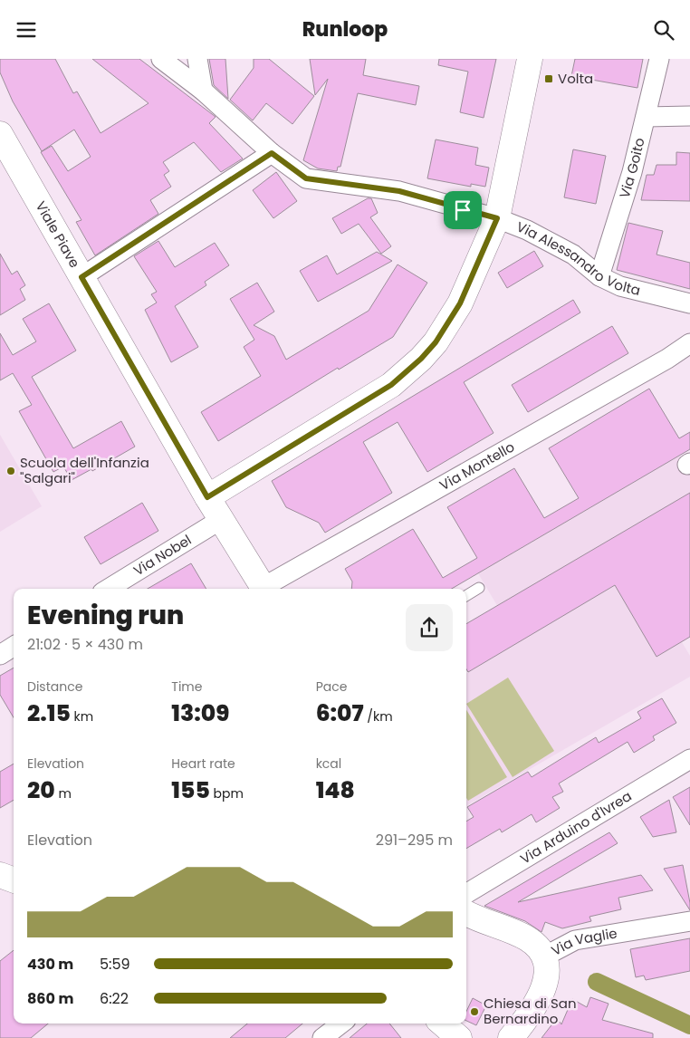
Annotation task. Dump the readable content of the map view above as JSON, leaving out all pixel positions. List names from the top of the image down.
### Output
{
  "streets": {
    "street": [
      "Via Goito",
      "Viale Piave",
      "Via Alessandro Volta",
      "Via Montello",
      "Via Nobel",
      "Via Arduino d'Ivrea",
      "Via Vaglie"
    ]
  },
  "crossings": [
    ["Via Goito", "Via Alessandro Volta"],
    ["Viale Piave", "Via Nobel"]
  ],
  "places": {
    "transit": ["Volta"],
    "other": ["Scuola dell'Infanzia \"Salgari\"", "Chiesa di San Bernardino"]
  },
  "page": {
    "header": "Runloop",
    "heading": ["Evening run", "21:02 · 5 × 430 m"],
    "stats": [
      ["Distance", "2.15 km"],
      ["Time", "13:09"],
      ["Pace", "6:07 /km"],
      ["Elevation", "20 m"],
      ["Heart rate", "155 bpm"],
      ["kcal", "148"]
    ],
    "chart": ["Elevation", "291–295 m"],
    "list": [
      {
        "name": "430 m",
        "note": "5:59"
      },
      {
        "name": "860 m",
        "note": "6:22"
      }
    ]
  }
}
